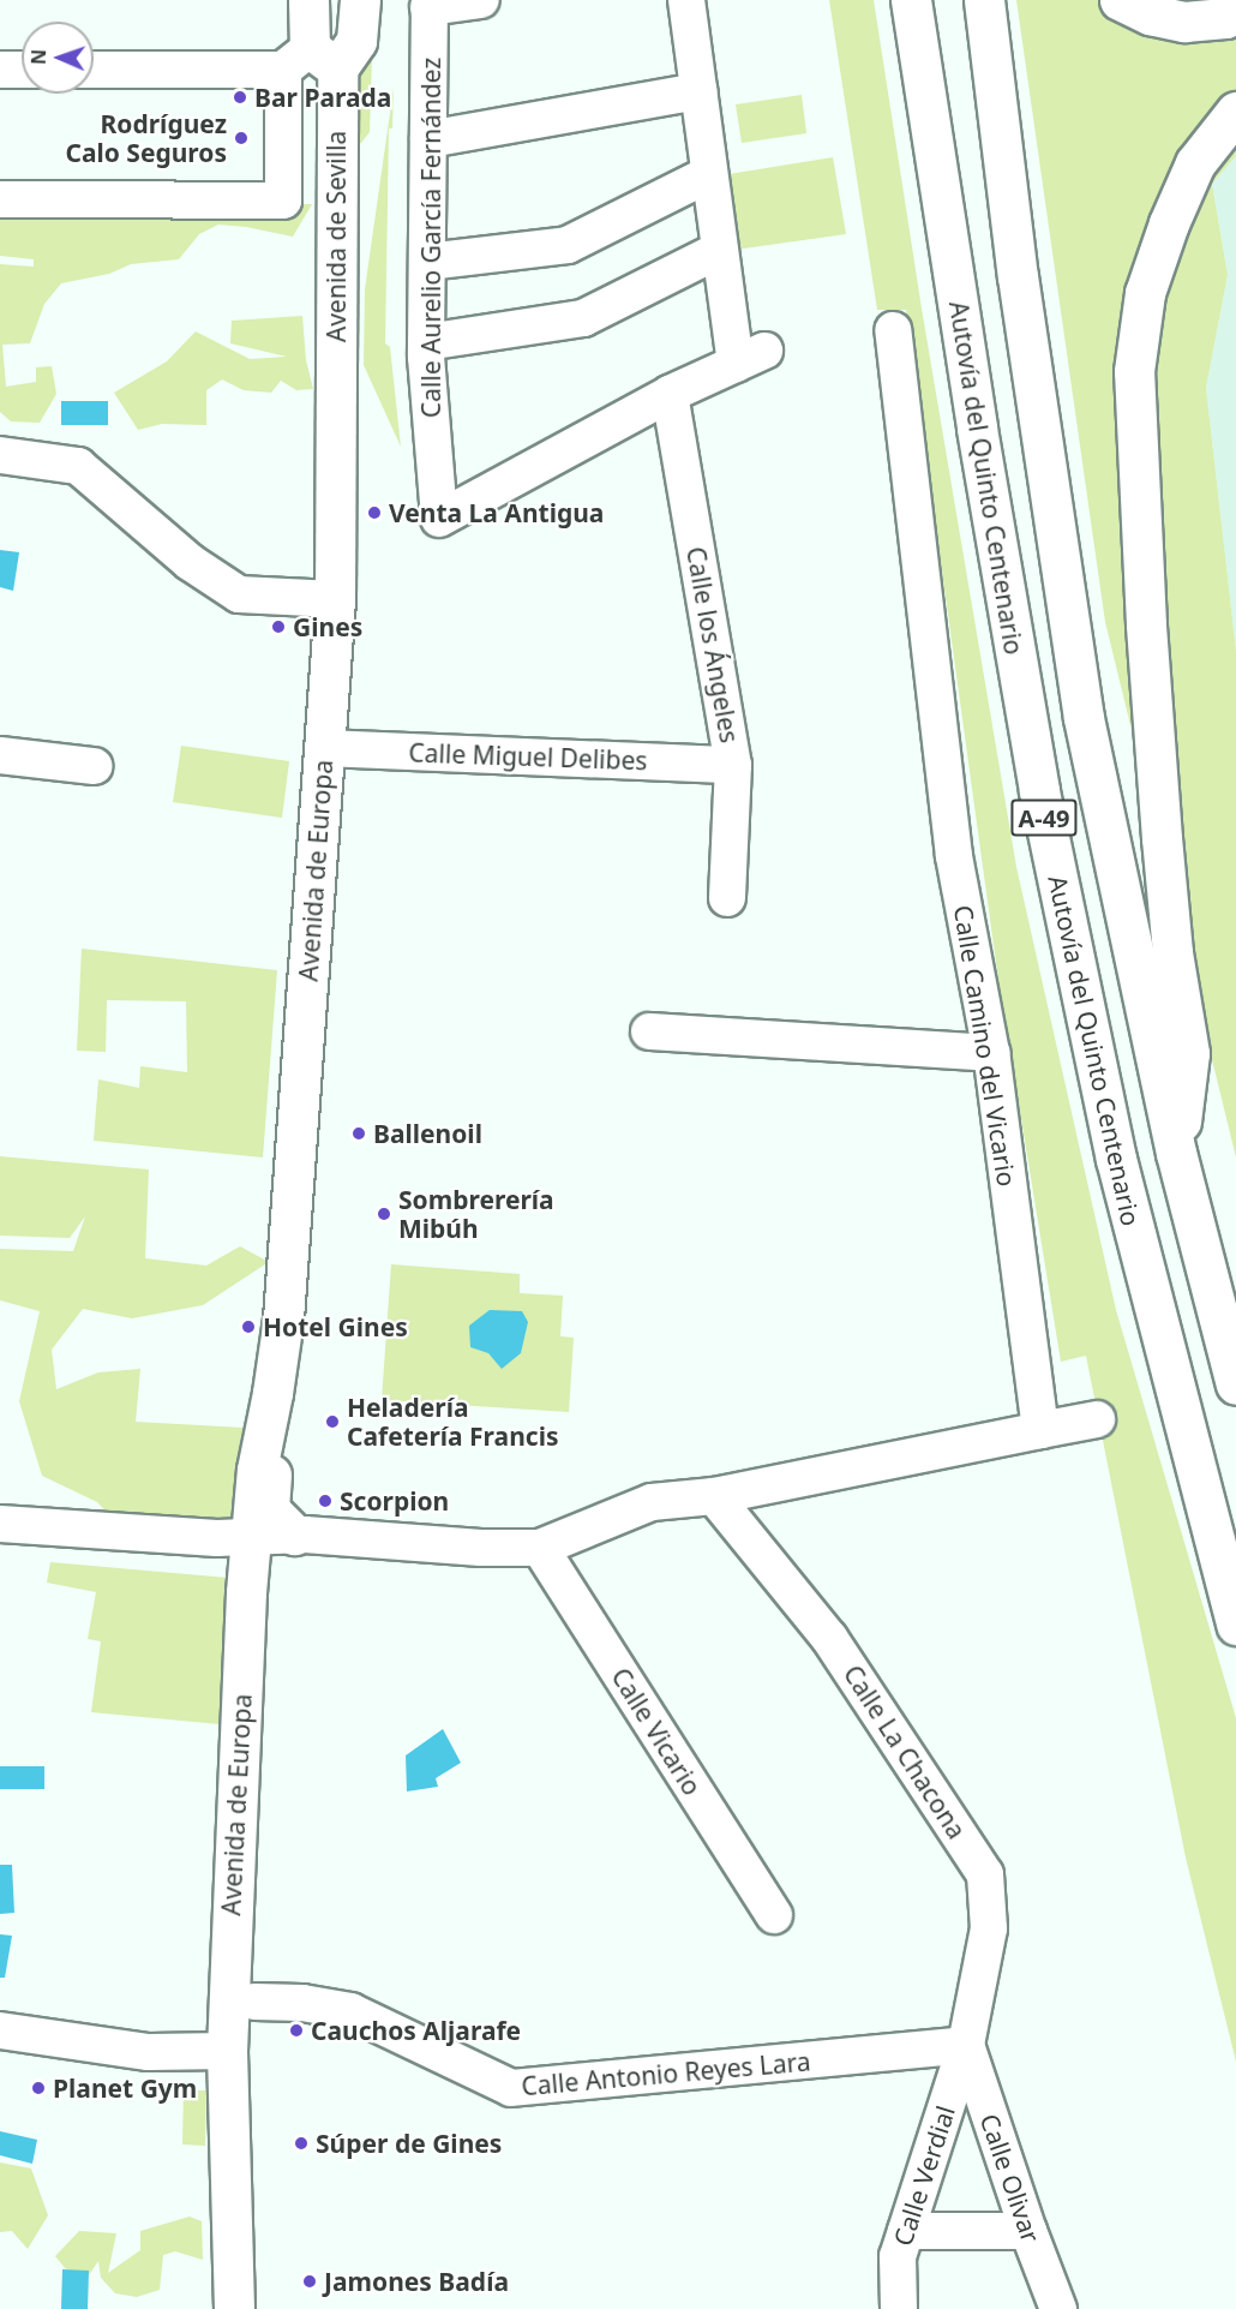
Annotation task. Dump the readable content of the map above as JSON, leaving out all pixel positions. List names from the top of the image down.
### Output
{
  "streets": {
    "main road": [
      "Avenida de Sevilla",
      "Autovía del Quinto Centenario",
      "A-49",
      "Avenida de Europa"
    ],
    "street": [
      "Calle Aurelio García Fernández",
      "Calle los Ángeles",
      "Calle Miguel Delibes",
      "Calle Camino del Vicario",
      "Calle Vicario",
      "Calle La Chacona",
      "Calle Antonio Reyes Lara",
      "Calle Verdial",
      "Calle Olivar"
    ]
  },
  "crossings": [
    ["Avenida de Sevilla", "Avenida de Europa"],
    ["Calle Aurelio García Fernández", "Calle los Ángeles"],
    ["Calle los Ángeles", "Calle Miguel Delibes"],
    ["Calle Miguel Delibes", "Avenida de Europa"],
    ["Avenida de Europa", "Calle Antonio Reyes Lara"],
    ["Calle La Chacona", "Calle Antonio Reyes Lara"],
    ["Calle La Chacona", "Calle Verdial"],
    ["Calle La Chacona", "Calle Olivar"],
    ["Calle Antonio Reyes Lara", "Calle Verdial"],
    ["Calle Antonio Reyes Lara", "Calle Olivar"],
    ["Calle Verdial", "Calle Olivar"]
  ],
  "places": [
    "Bar Parada",
    "Rodríguez Calo Seguros",
    "Venta La Antigua",
    "Gines",
    "Ballenoil",
    "Sombrerería Mibúh",
    "Hotel Gines",
    "Heladería Cafetería Francis",
    "Scorpion",
    "Cauchos Aljarafe",
    "Planet Gym",
    "Súper de Gines",
    "Jamones Badía"
  ],
  "north": "left"
}
